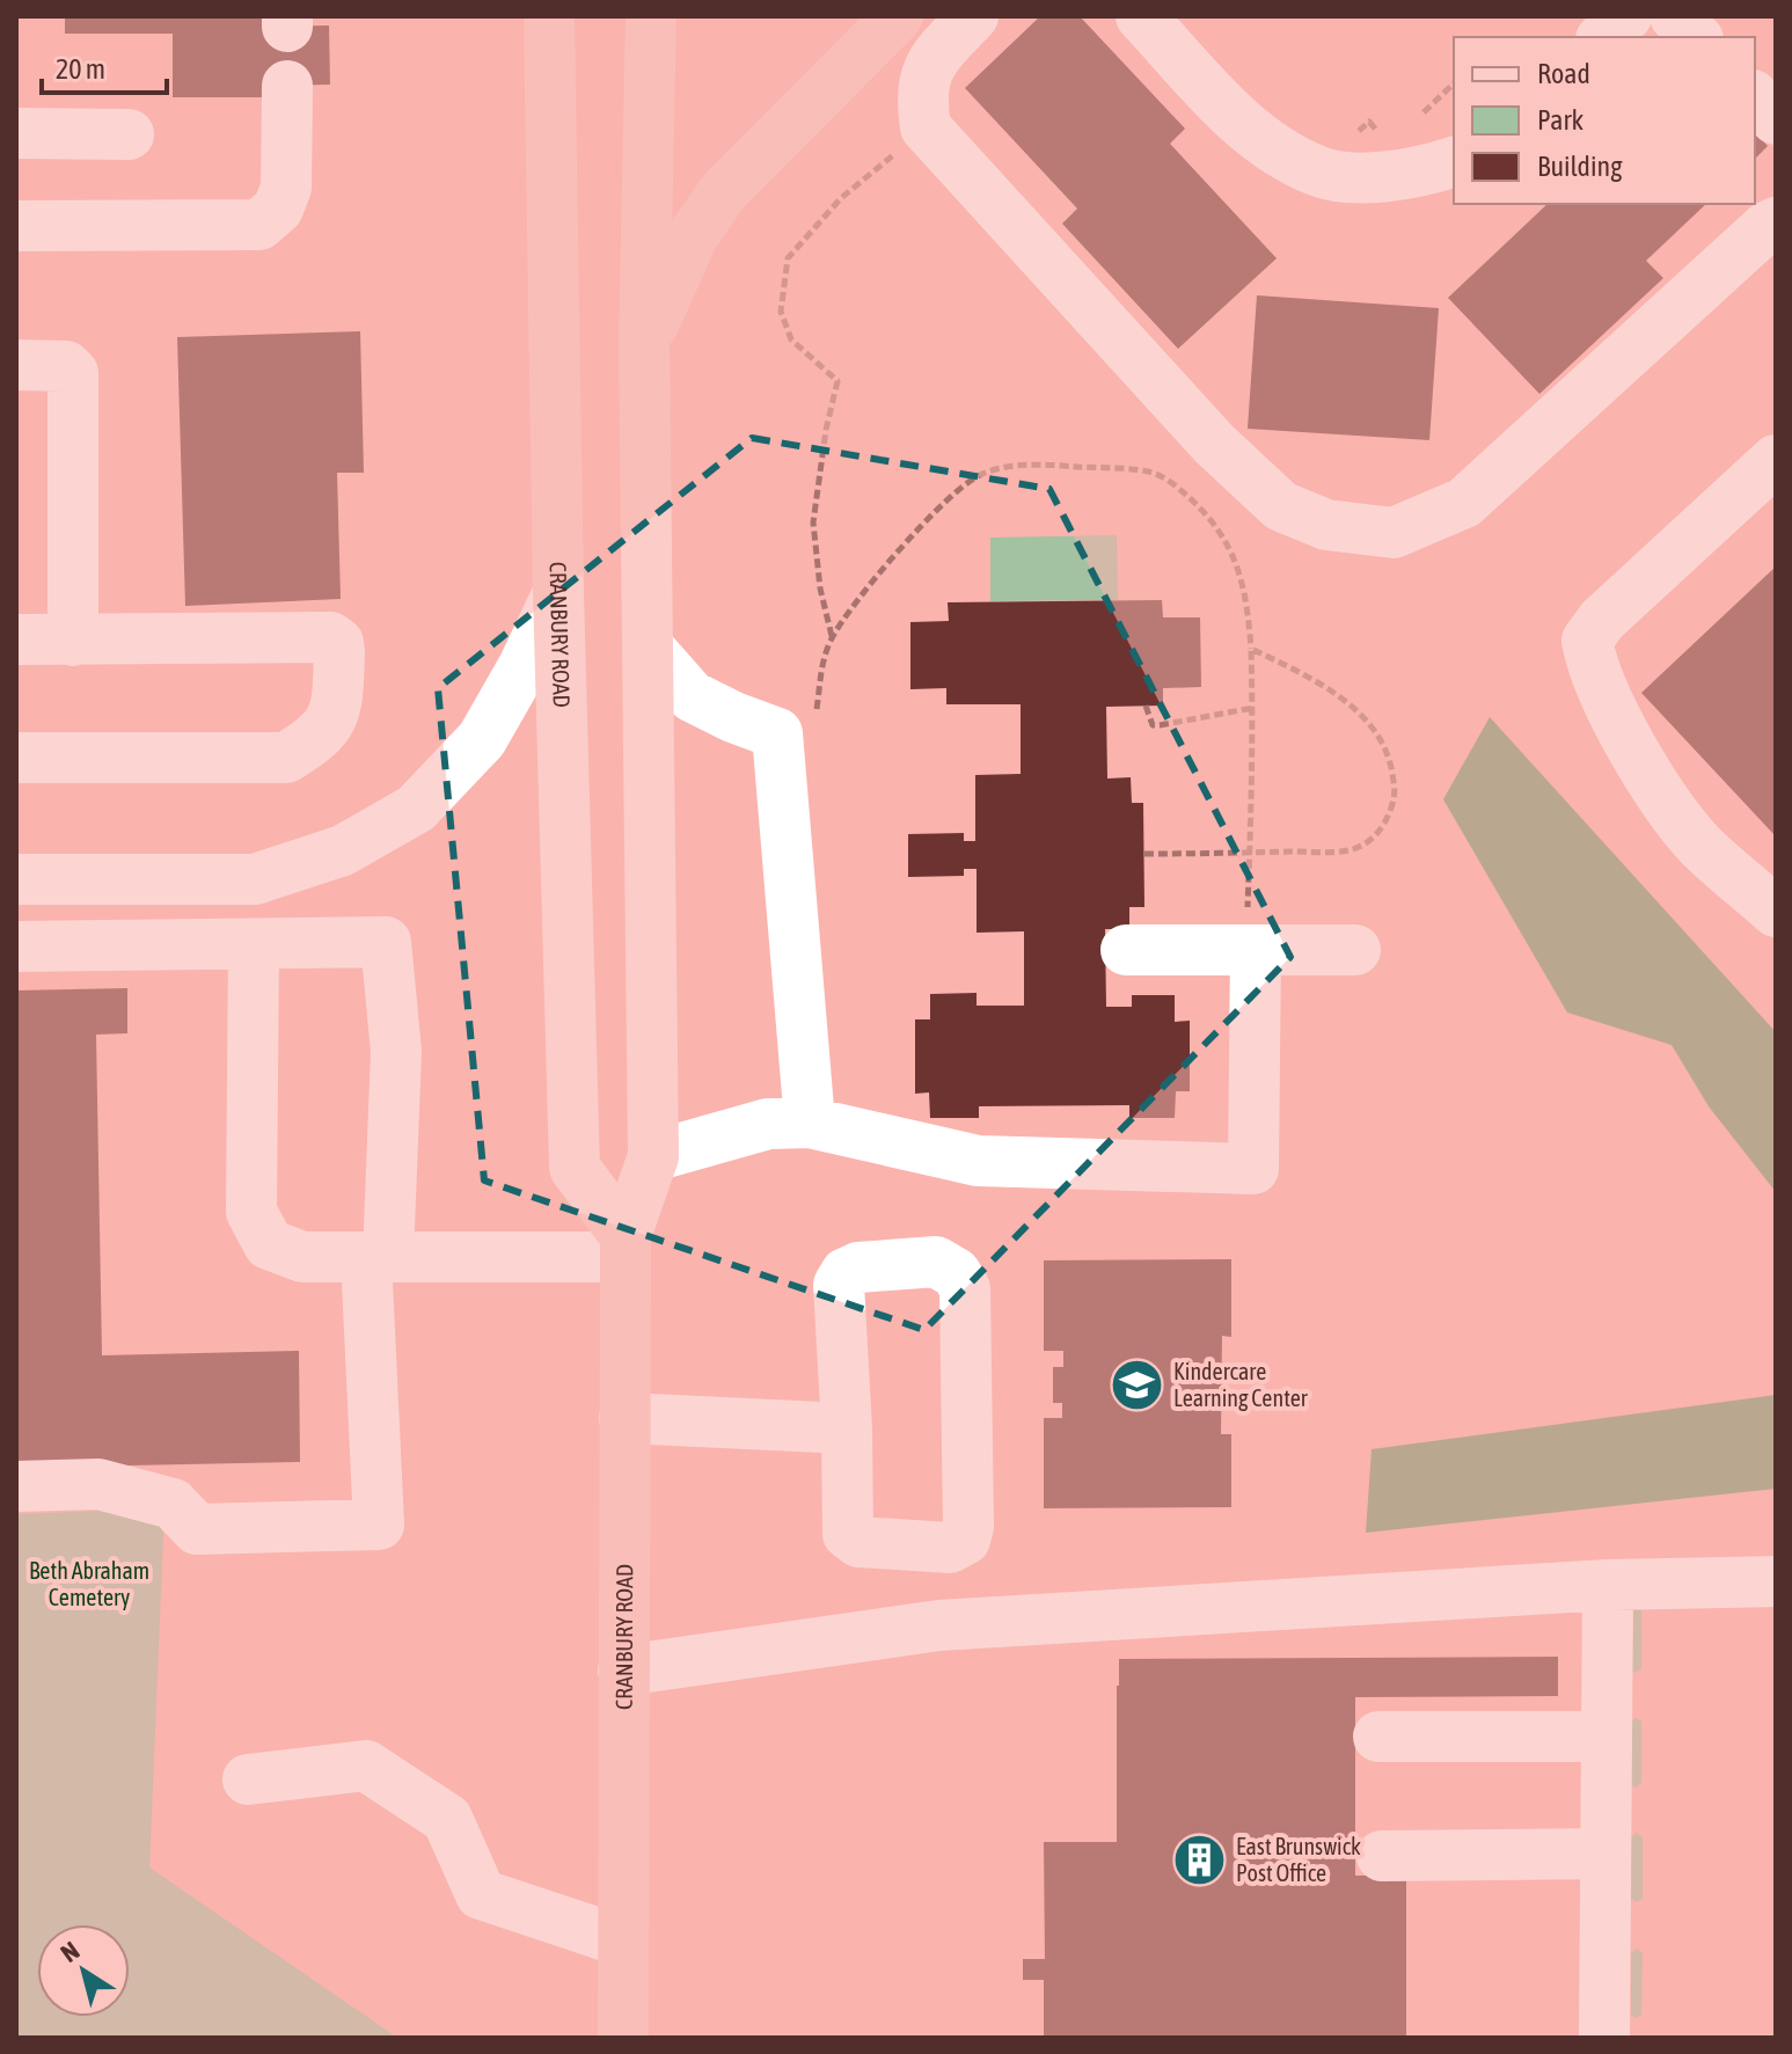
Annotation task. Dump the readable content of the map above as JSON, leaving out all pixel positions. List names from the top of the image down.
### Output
{
  "streets": {
    "main road": ["CRANBURY ROAD"]
  },
  "parks": ["Beth Abraham Cemetery"],
  "places": {
    "school or university": ["Kindercare Learning Center"],
    "building": ["East Brunswick Post Office"]
  },
  "legend": ["Road", "Park", "Building"],
  "scale_bar": "20 m",
  "north": "top left"
}
